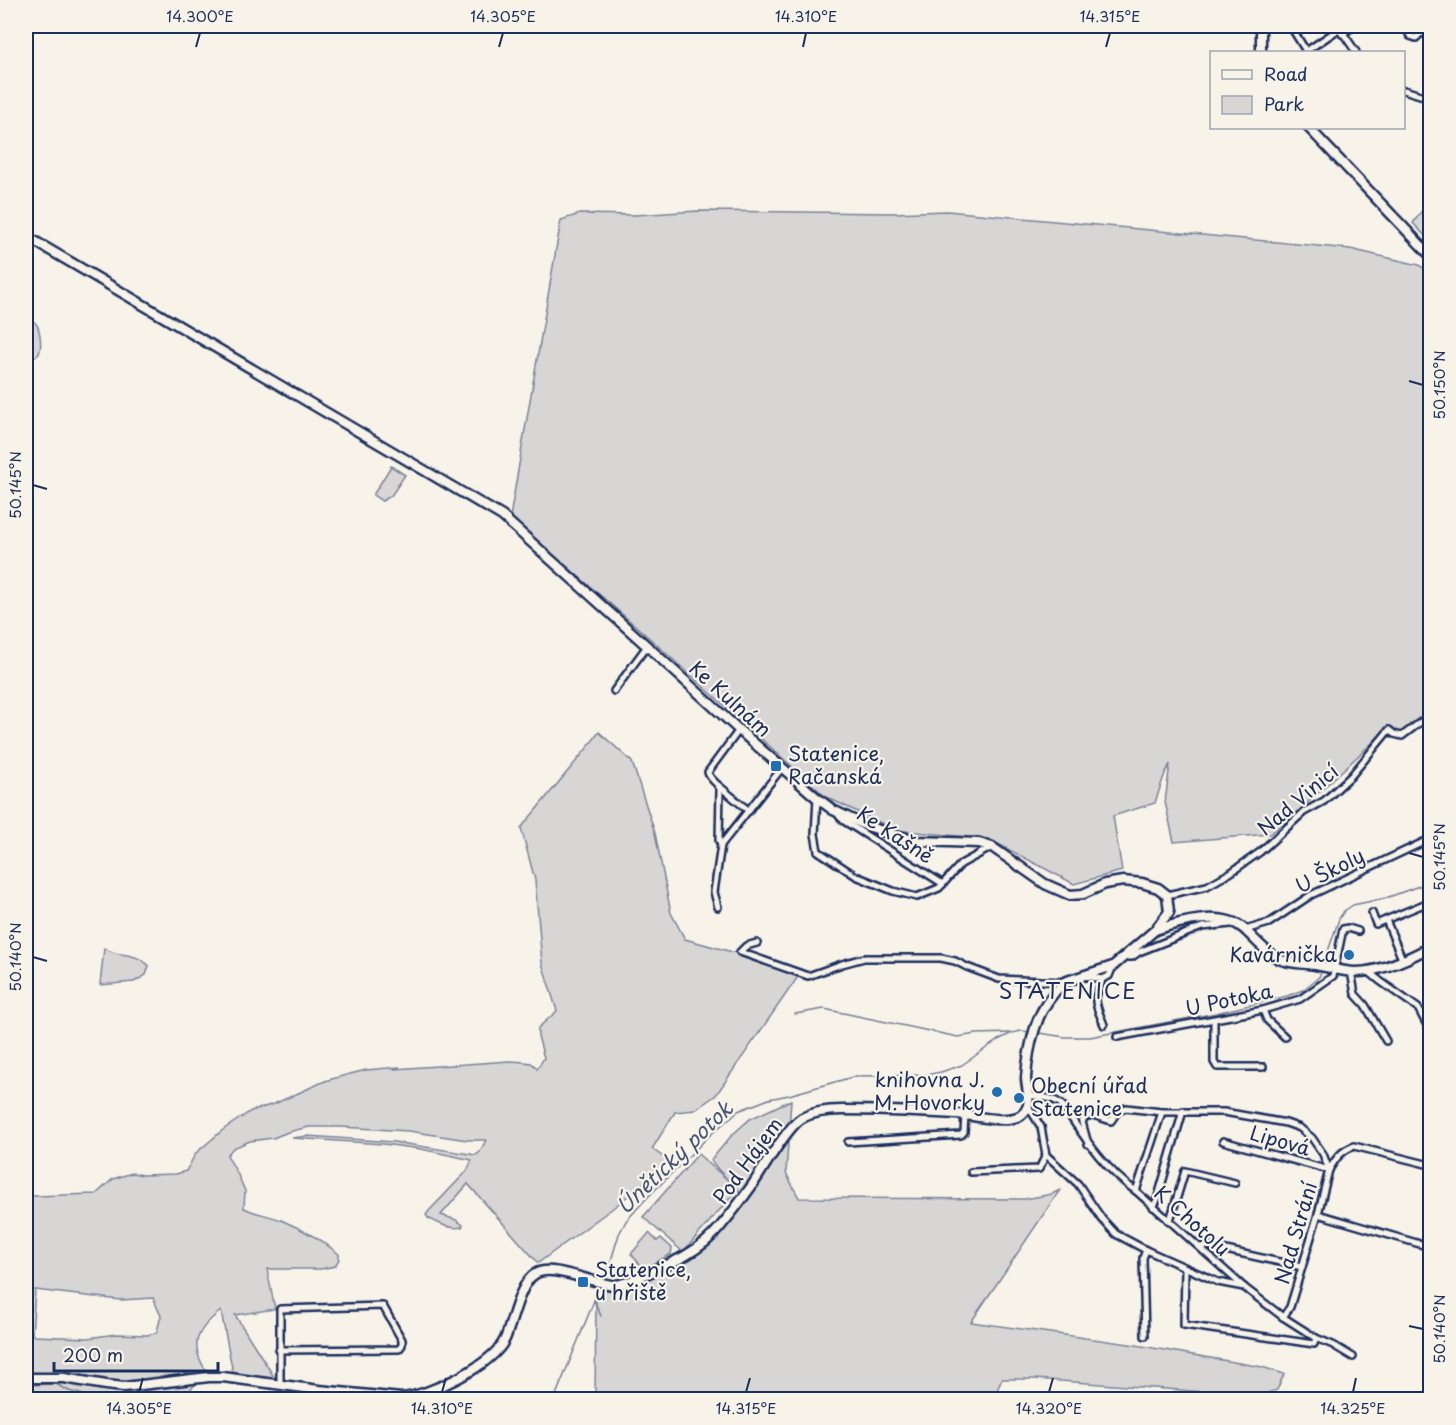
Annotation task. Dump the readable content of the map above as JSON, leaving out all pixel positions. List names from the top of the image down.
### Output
{
  "streets": {
    "street": [
      "Ke Kulnám",
      "Nad Vinicí",
      "Ke Kašně",
      "U Školy",
      "U Potoka",
      "Lipová",
      "Pod Hájem",
      "K Chotolu",
      "Nad Strání"
    ]
  },
  "crossings": [
    ["Ke Kulnám", "Nad Vinicí"],
    ["Ke Kulnám", "Ke Kašně"],
    ["Lipová", "K Chotolu"],
    ["Lipová", "Nad Strání"],
    ["K Chotolu", "Nad Strání"]
  ],
  "districts": ["STATENICE"],
  "water": ["Únětický potok"],
  "places": {
    "transit": ["Statenice, Račanská", "Statenice, u hřiště"],
    "other": ["Kavárnička", "knihovna J. M. Hovorky", "Obecní úřad Statenice"]
  },
  "legend": ["Road", "Park"],
  "scale_bar": "200 m",
  "coordinates": [
    "14.300°E",
    "14.305°E",
    "14.310°E",
    "14.315°E",
    "50.150°N",
    "50.145°N",
    "50.140°N",
    "14.320°E",
    "14.325°E"
  ]
}
